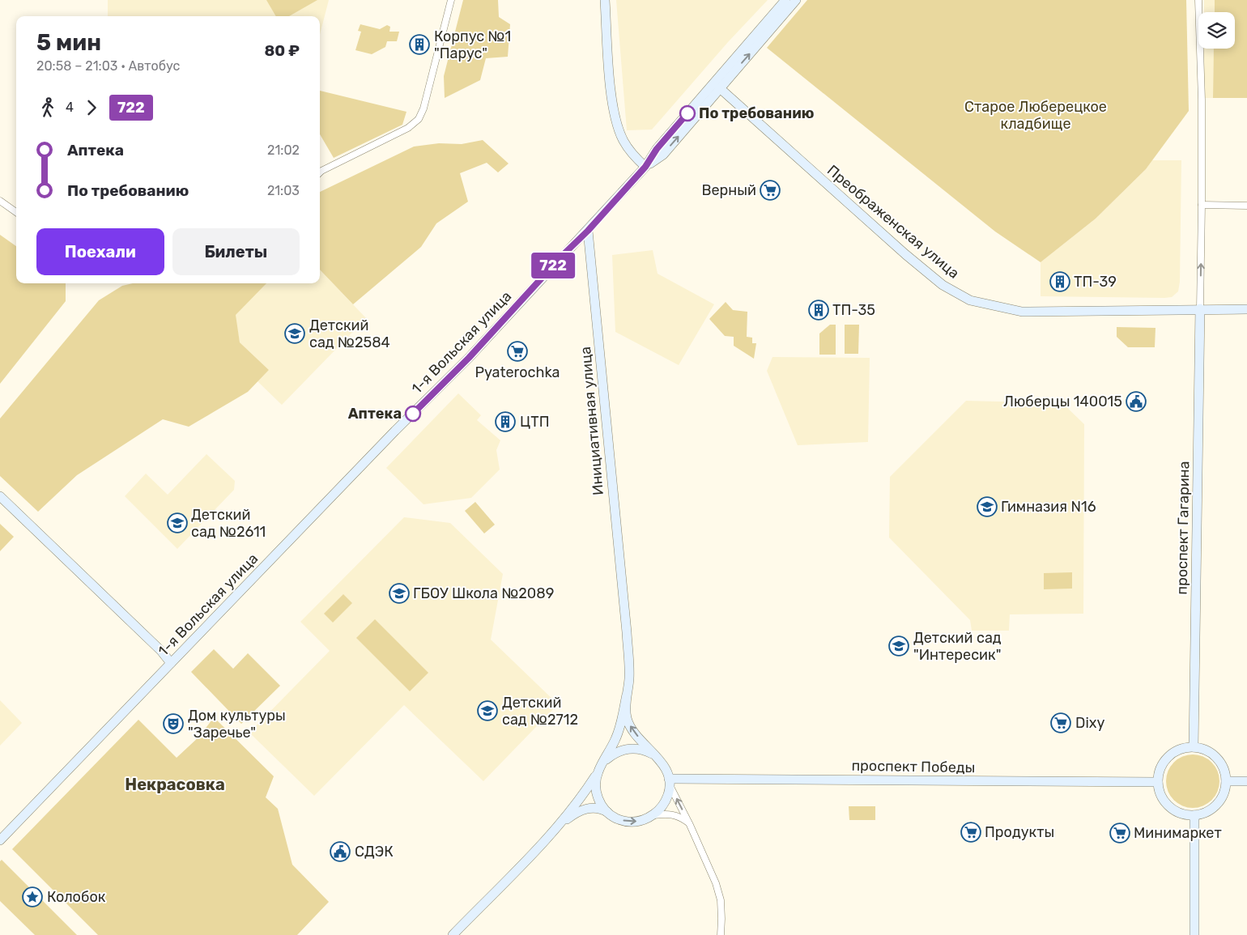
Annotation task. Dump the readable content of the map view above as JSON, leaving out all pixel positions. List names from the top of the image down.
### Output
{
  "streets": {
    "street": [
      "Преображенская улица",
      "1-я Вольская улица",
      "Инициативная улица",
      "проспект Гагарина",
      "проспект Победы"
    ]
  },
  "crossings": [
    ["Преображенская улица", "проспект Гагарина"],
    ["1-я Вольская улица", "Инициативная улица"],
    ["Инициативная улица", "проспект Победы"],
    ["проспект Гагарина", "проспект Победы"]
  ],
  "districts": ["Некрасовка"],
  "parks": ["Старое Люберецкое кладбище"],
  "places": {
    "building": [
      "Корпус №1 \"Парус\"",
      "ТП-39",
      "ТП-35",
      "ЦТП"
    ],
    "other": ["По требованию", "Аптека"],
    "supermarket": [
      "Верный",
      "Pyaterochka",
      "Dixy",
      "Продукты",
      "Минимаркет"
    ],
    "school or university": [
      "Детский сад №2584",
      "Гимназия N16",
      "Детский сад №2611",
      "ГБОУ Школа №2089",
      "Детский сад \"Интересик\"",
      "Детский сад №2712"
    ],
    "public building": ["Люберцы 140015", "СДЭК"],
    "theatre": ["Дом культуры \"Заречье\""],
    "place": ["Колобок"]
  },
  "lines": ["bus line 722"],
  "page": {
    "on_map": "722",
    "heading": ["5 мин", "20:58 – 21:03 · Автобус", "80 ₽"],
    "legs": ["4", "722"],
    "list": [
      {
        "name": "Аптека",
        "value": "21:02"
      },
      {
        "name": "По требованию",
        "value": "21:03"
      }
    ],
    "buttons": ["Поехали", "Билеты"]
  }
}
